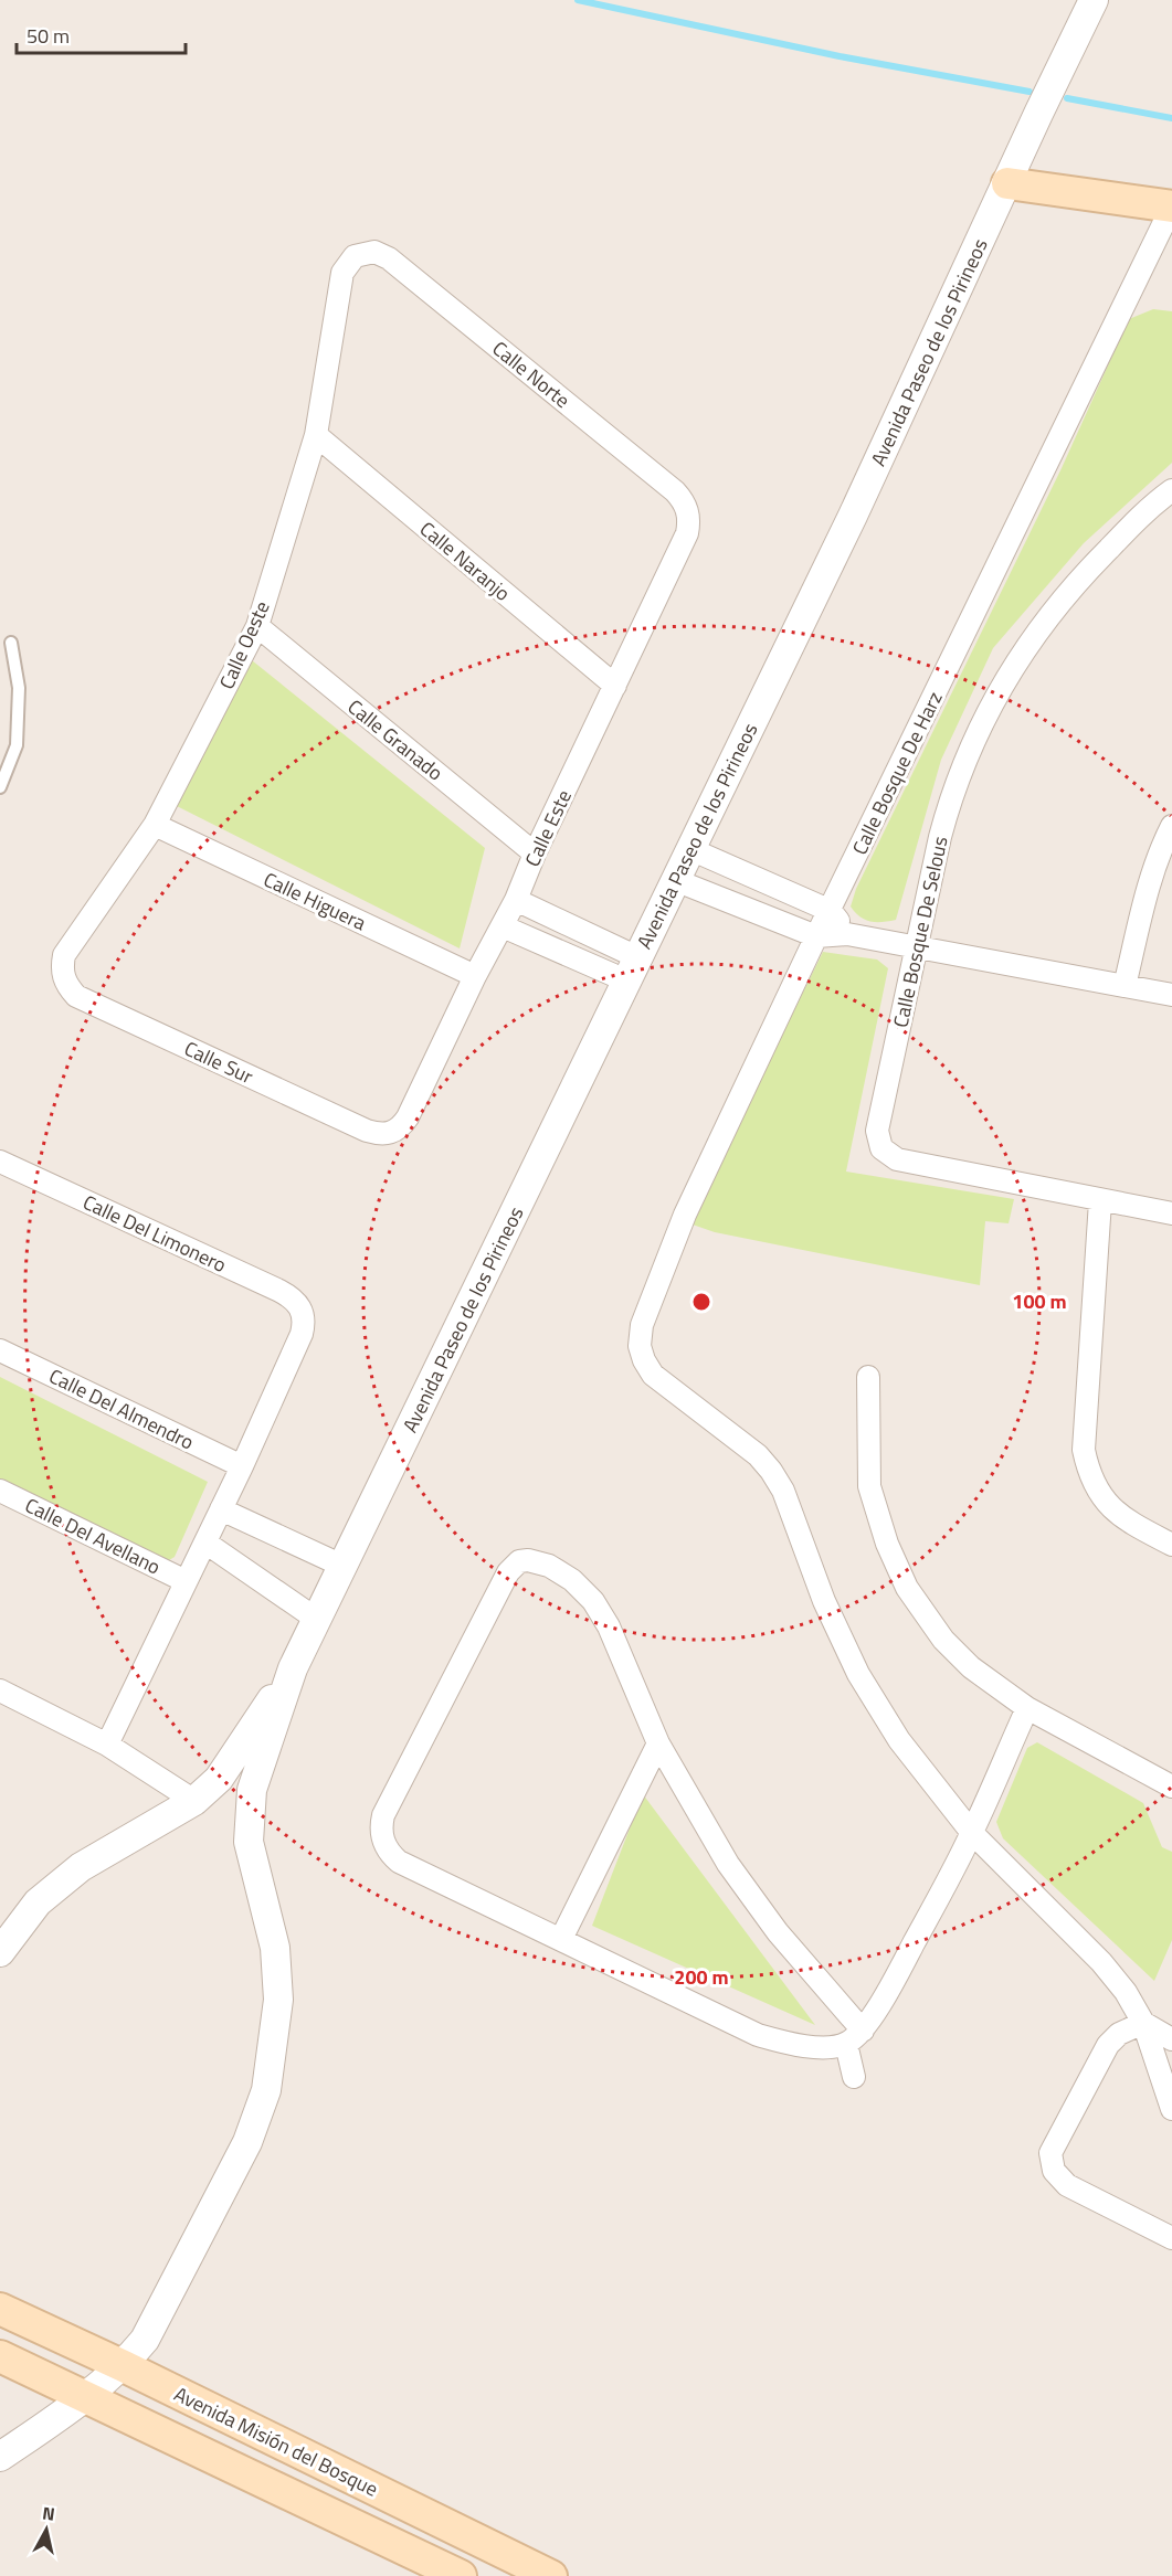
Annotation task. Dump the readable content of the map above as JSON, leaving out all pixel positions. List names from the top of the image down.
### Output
{
  "streets": {
    "main road": ["Avenida Misión del Bosque"],
    "street": [
      "Avenida Paseo de los Pirineos",
      "Calle Norte",
      "Calle Naranjo",
      "Calle Oeste",
      "Calle Granado",
      "Calle Bosque De Harz",
      "Calle Este",
      "Calle Higuera",
      "Calle Bosque De Selous",
      "Calle Sur",
      "Calle Del Limonero",
      "Calle Del Almendro",
      "Calle Del Avellano"
    ]
  },
  "crossings": [
    ["Calle Norte", "Calle Oeste"],
    ["Calle Norte", "Calle Este"],
    ["Calle Naranjo", "Calle Oeste"],
    ["Calle Naranjo", "Calle Este"],
    ["Calle Oeste", "Calle Granado"],
    ["Calle Oeste", "Calle Higuera"],
    ["Calle Oeste", "Calle Sur"],
    ["Calle Granado", "Calle Este"],
    ["Calle Este", "Calle Higuera"],
    ["Calle Este", "Calle Sur"],
    ["Calle Del Limonero", "Calle Del Almendro"]
  ],
  "scale_bar": "50 m",
  "north": "top",
  "rings": ["100 m", "200 m"]
}
